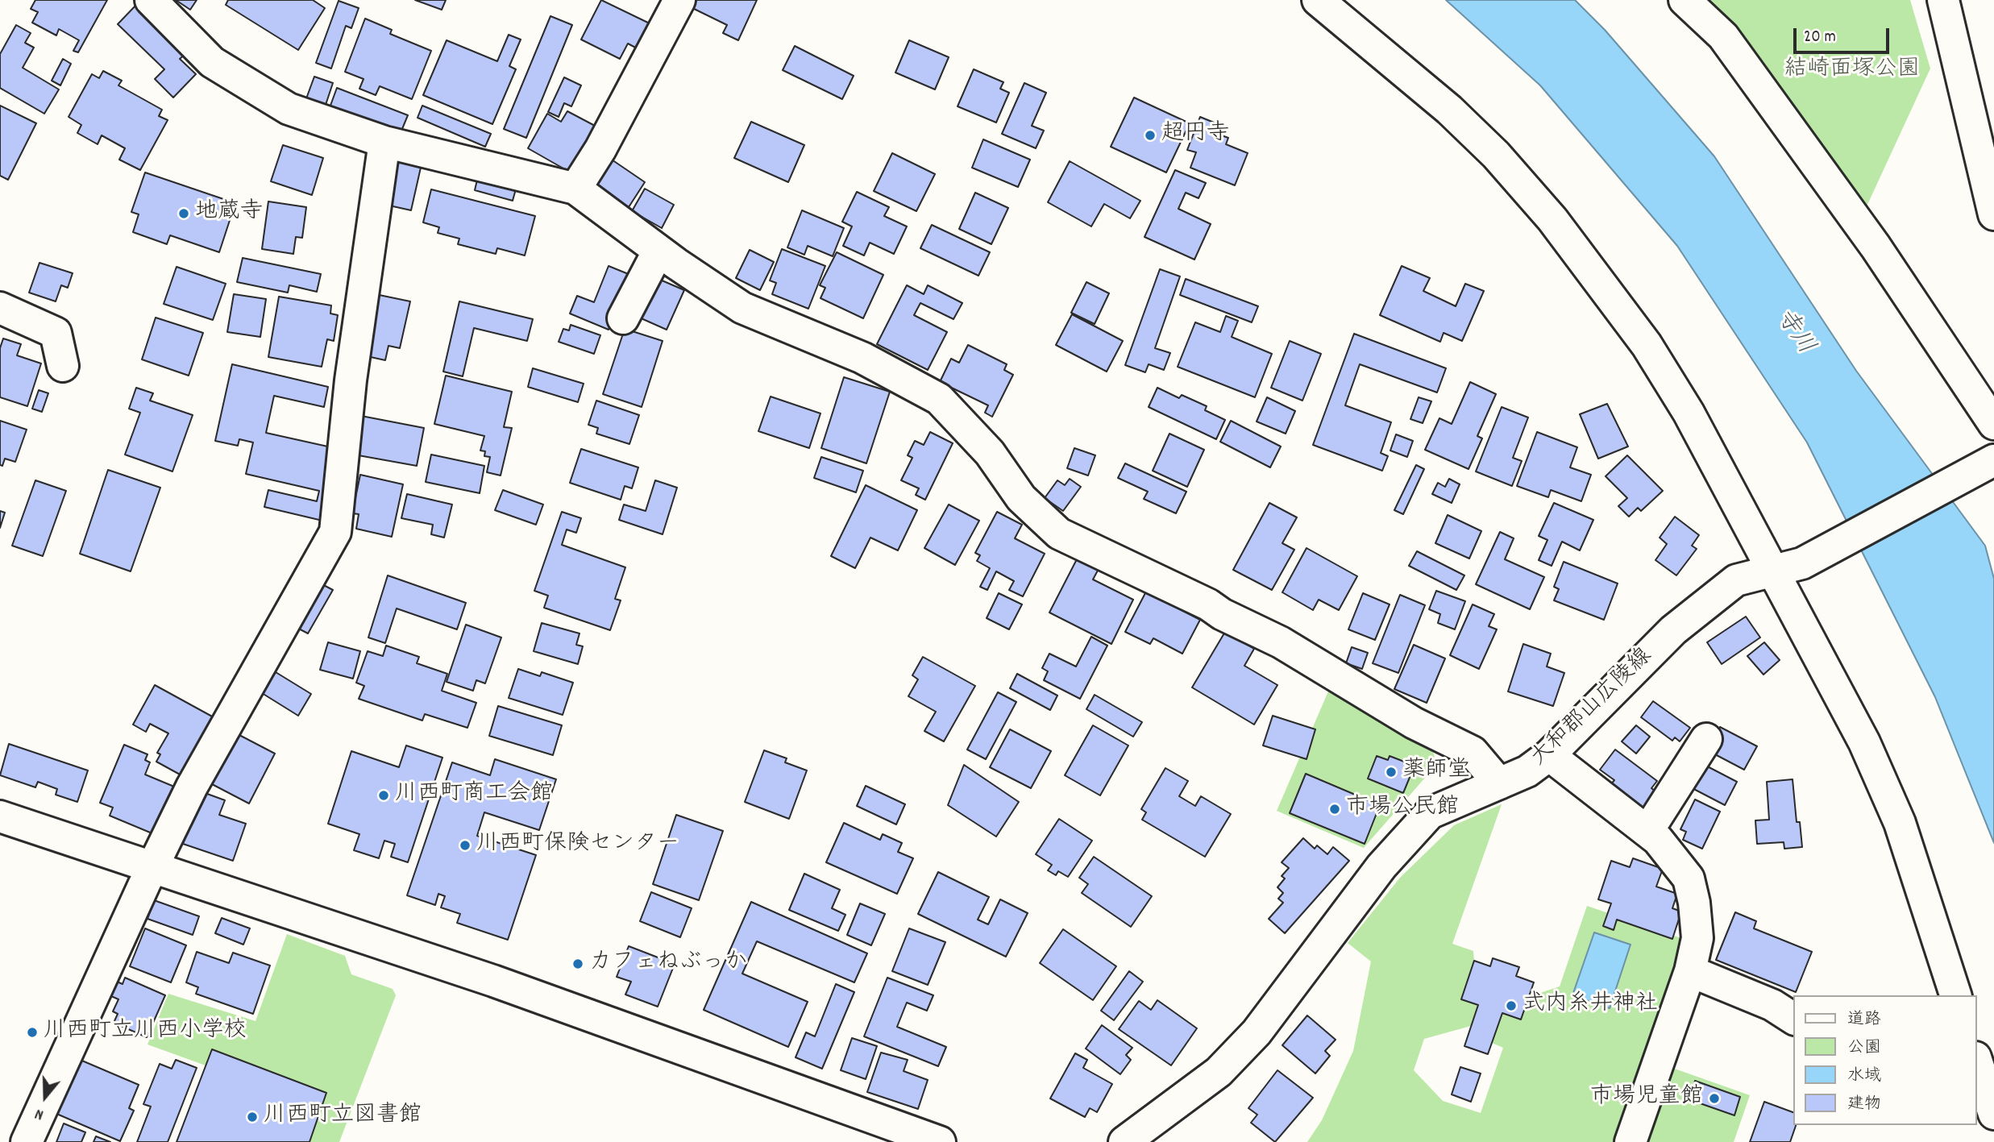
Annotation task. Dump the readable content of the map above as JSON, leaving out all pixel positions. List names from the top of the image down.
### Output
{
  "streets": {
    "street": ["大和郡山広陵線"]
  },
  "water": ["寺川"],
  "parks": ["結崎面塚公園"],
  "places": [
    "超円寺",
    "地蔵寺",
    "薬師堂",
    "川西町商工会館",
    "市場公民館",
    "川西町保険センター",
    "カフェねぶっか",
    "式内糸井神社",
    "川西町立川西小学校",
    "市場児童館",
    "川西町立図書館"
  ],
  "legend": [
    "道路",
    "公園",
    "水域",
    "建物"
  ],
  "scale_bar": "20 m",
  "north": "bottom"
}
